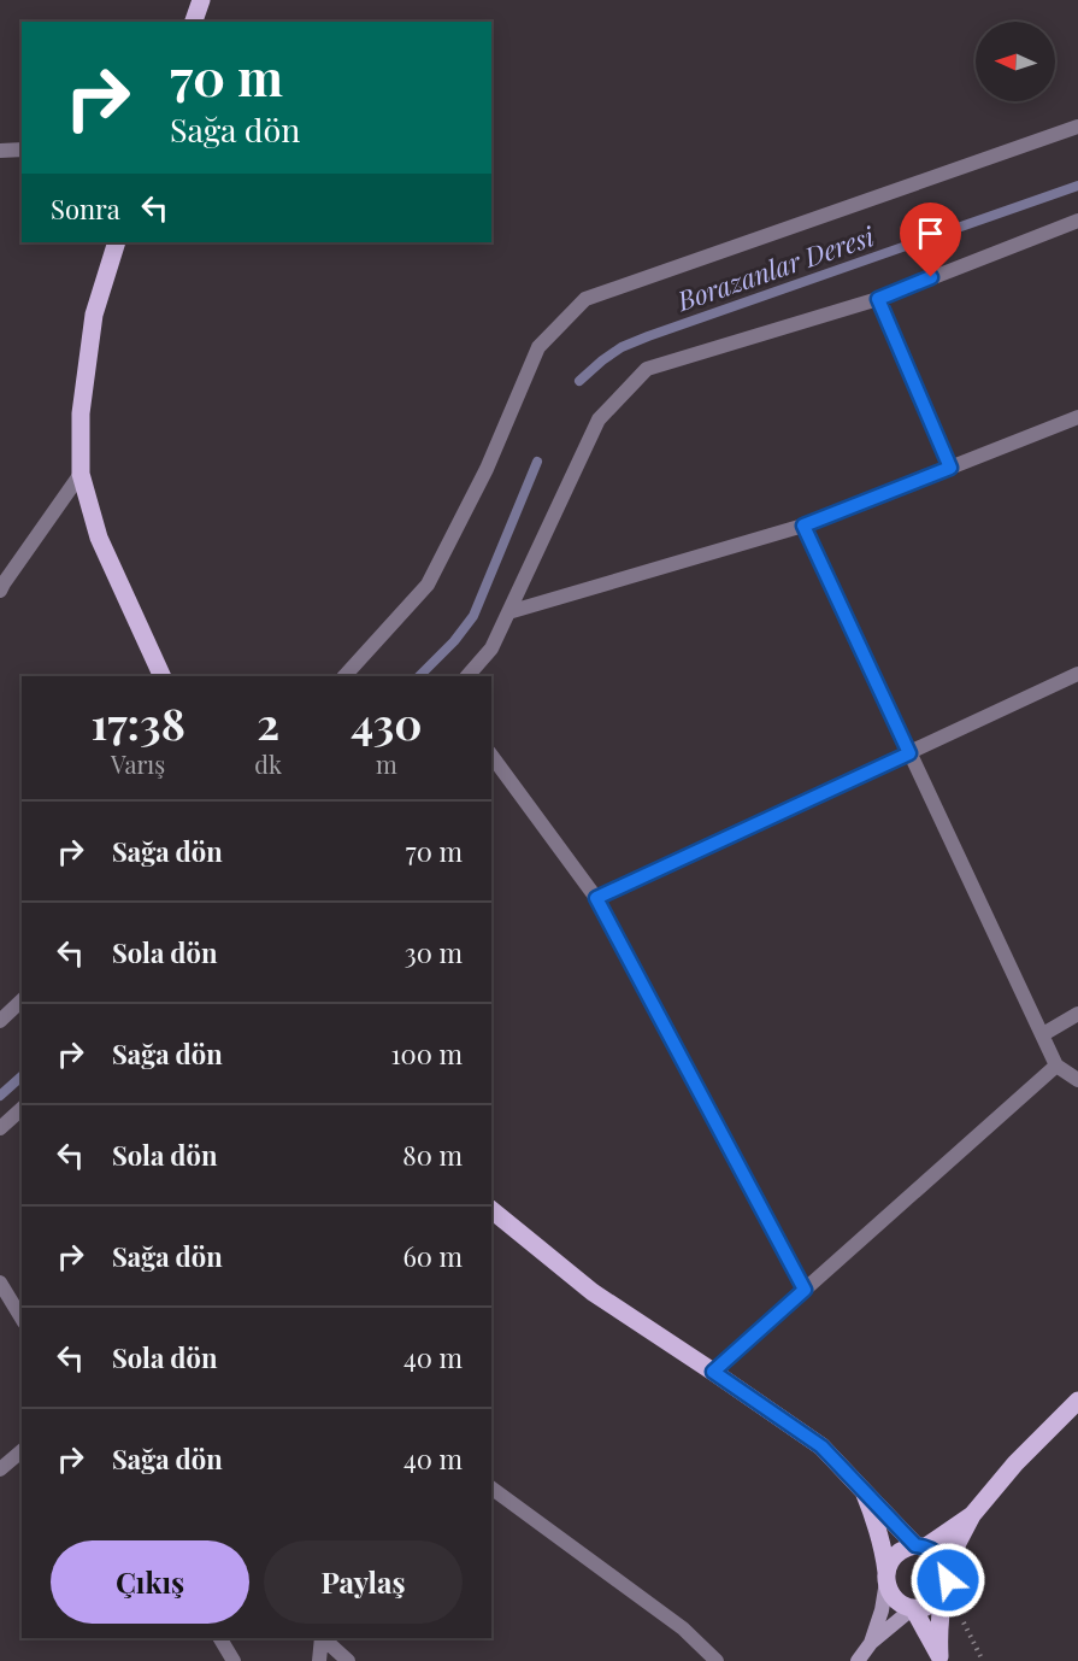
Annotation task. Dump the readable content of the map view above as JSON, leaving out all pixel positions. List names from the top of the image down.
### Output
{
  "water": ["Borazanlar Deresi"],
  "north": "left",
  "page": {
    "turn": ["70 m", "Sağa dön"],
    "then": "Sonra",
    "eta": [
      "17:38",
      "Varış",
      "2",
      "dk",
      "430",
      "m"
    ],
    "list": [
      {
        "name": "Sağa dön",
        "value": "70 m"
      },
      {
        "name": "Sola dön",
        "value": "30 m"
      },
      {
        "name": "Sağa dön",
        "value": "100 m"
      },
      {
        "name": "Sola dön",
        "value": "80 m"
      },
      {
        "name": "Sağa dön",
        "value": "60 m"
      },
      {
        "name": "Sola dön",
        "value": "40 m"
      },
      {
        "name": "Sağa dön",
        "value": "40 m"
      }
    ],
    "buttons": ["Çıkış", "Paylaş"]
  }
}
